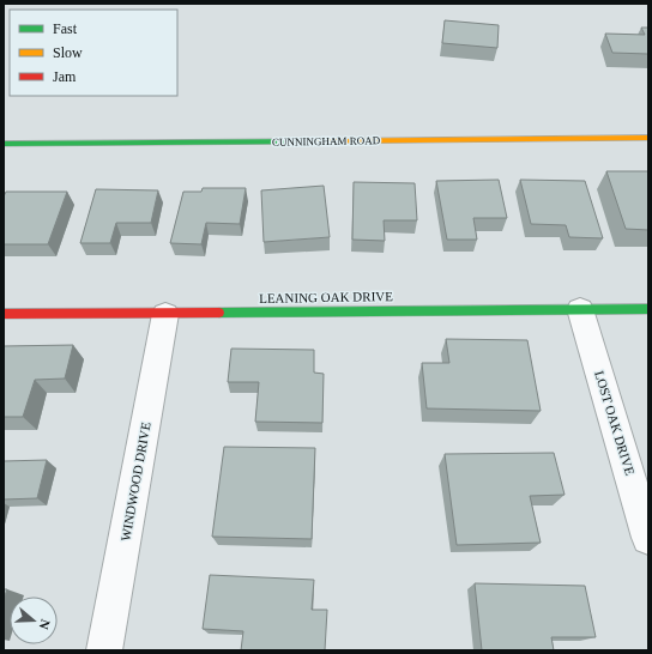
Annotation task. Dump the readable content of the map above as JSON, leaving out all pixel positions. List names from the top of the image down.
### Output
{
  "streets": {
    "street": [
      "CUNNINGHAM ROAD",
      "LEANING OAK DRIVE",
      "LOST OAK DRIVE",
      "WINDWOOD DRIVE"
    ]
  },
  "crossings": [
    ["LEANING OAK DRIVE", "LOST OAK DRIVE"],
    ["LEANING OAK DRIVE", "WINDWOOD DRIVE"]
  ],
  "legend": ["Fast", "Slow", "Jam"],
  "north": "right"
}
